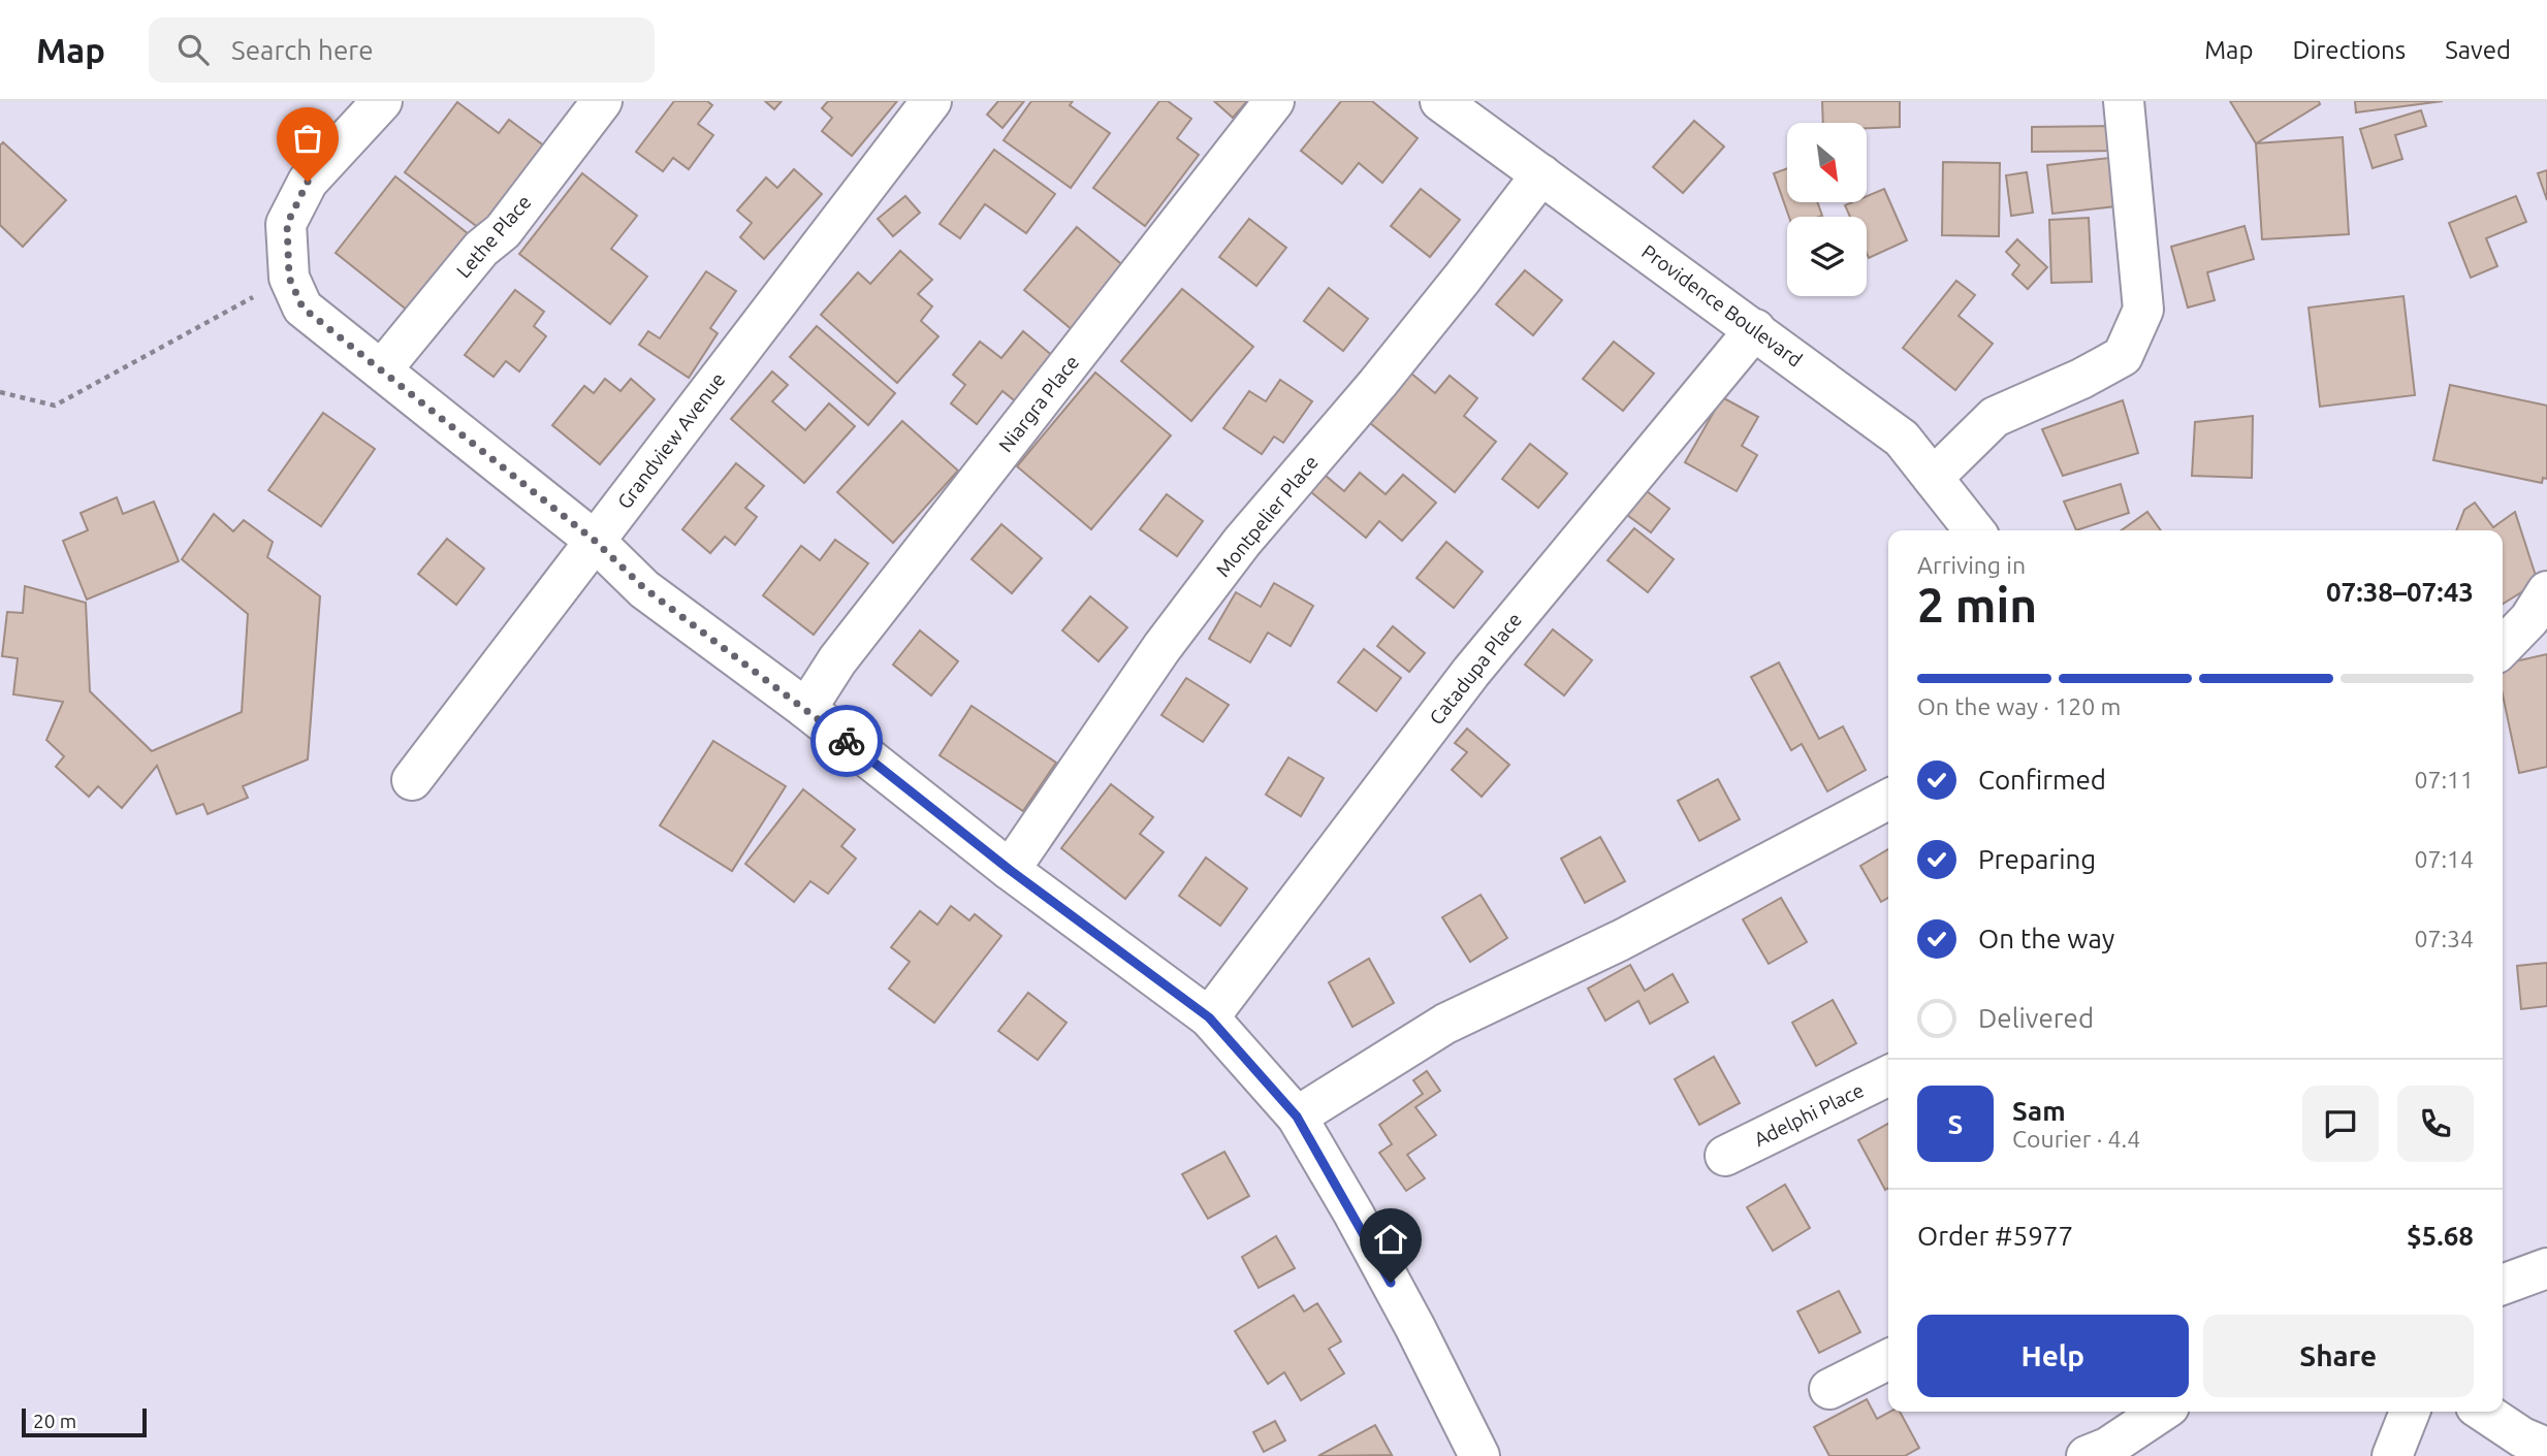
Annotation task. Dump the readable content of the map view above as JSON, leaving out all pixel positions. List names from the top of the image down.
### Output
{
  "streets": {
    "street": [
      "Lethe Place",
      "Providence Boulevard",
      "Niargra Place",
      "Grandview Avenue",
      "Montpelier Place",
      "Catadupa Place",
      "Adelphi Place"
    ]
  },
  "crossings": [
    ["Providence Boulevard", "Montpelier Place"],
    ["Providence Boulevard", "Catadupa Place"]
  ],
  "scale_bar": "20 m",
  "north": "bottom right",
  "page": {
    "header": "Map",
    "search": "Search here",
    "nav": ["Map", "Directions", "Saved"],
    "heading": ["2 min", "Arriving in", "07:38–07:43"],
    "panel": [
      "Sam",
      "Courier · 4.4",
      "Order #5977",
      "$5.68"
    ],
    "bar": "On the way · 120 m",
    "list": [
      ["Confirmed", "07:11"],
      ["Preparing", "07:14"],
      ["On the way", "07:34"],
      "Delivered"
    ],
    "round": "S",
    "buttons": ["Help", "Share"],
    "scale": "20 m"
  }
}
